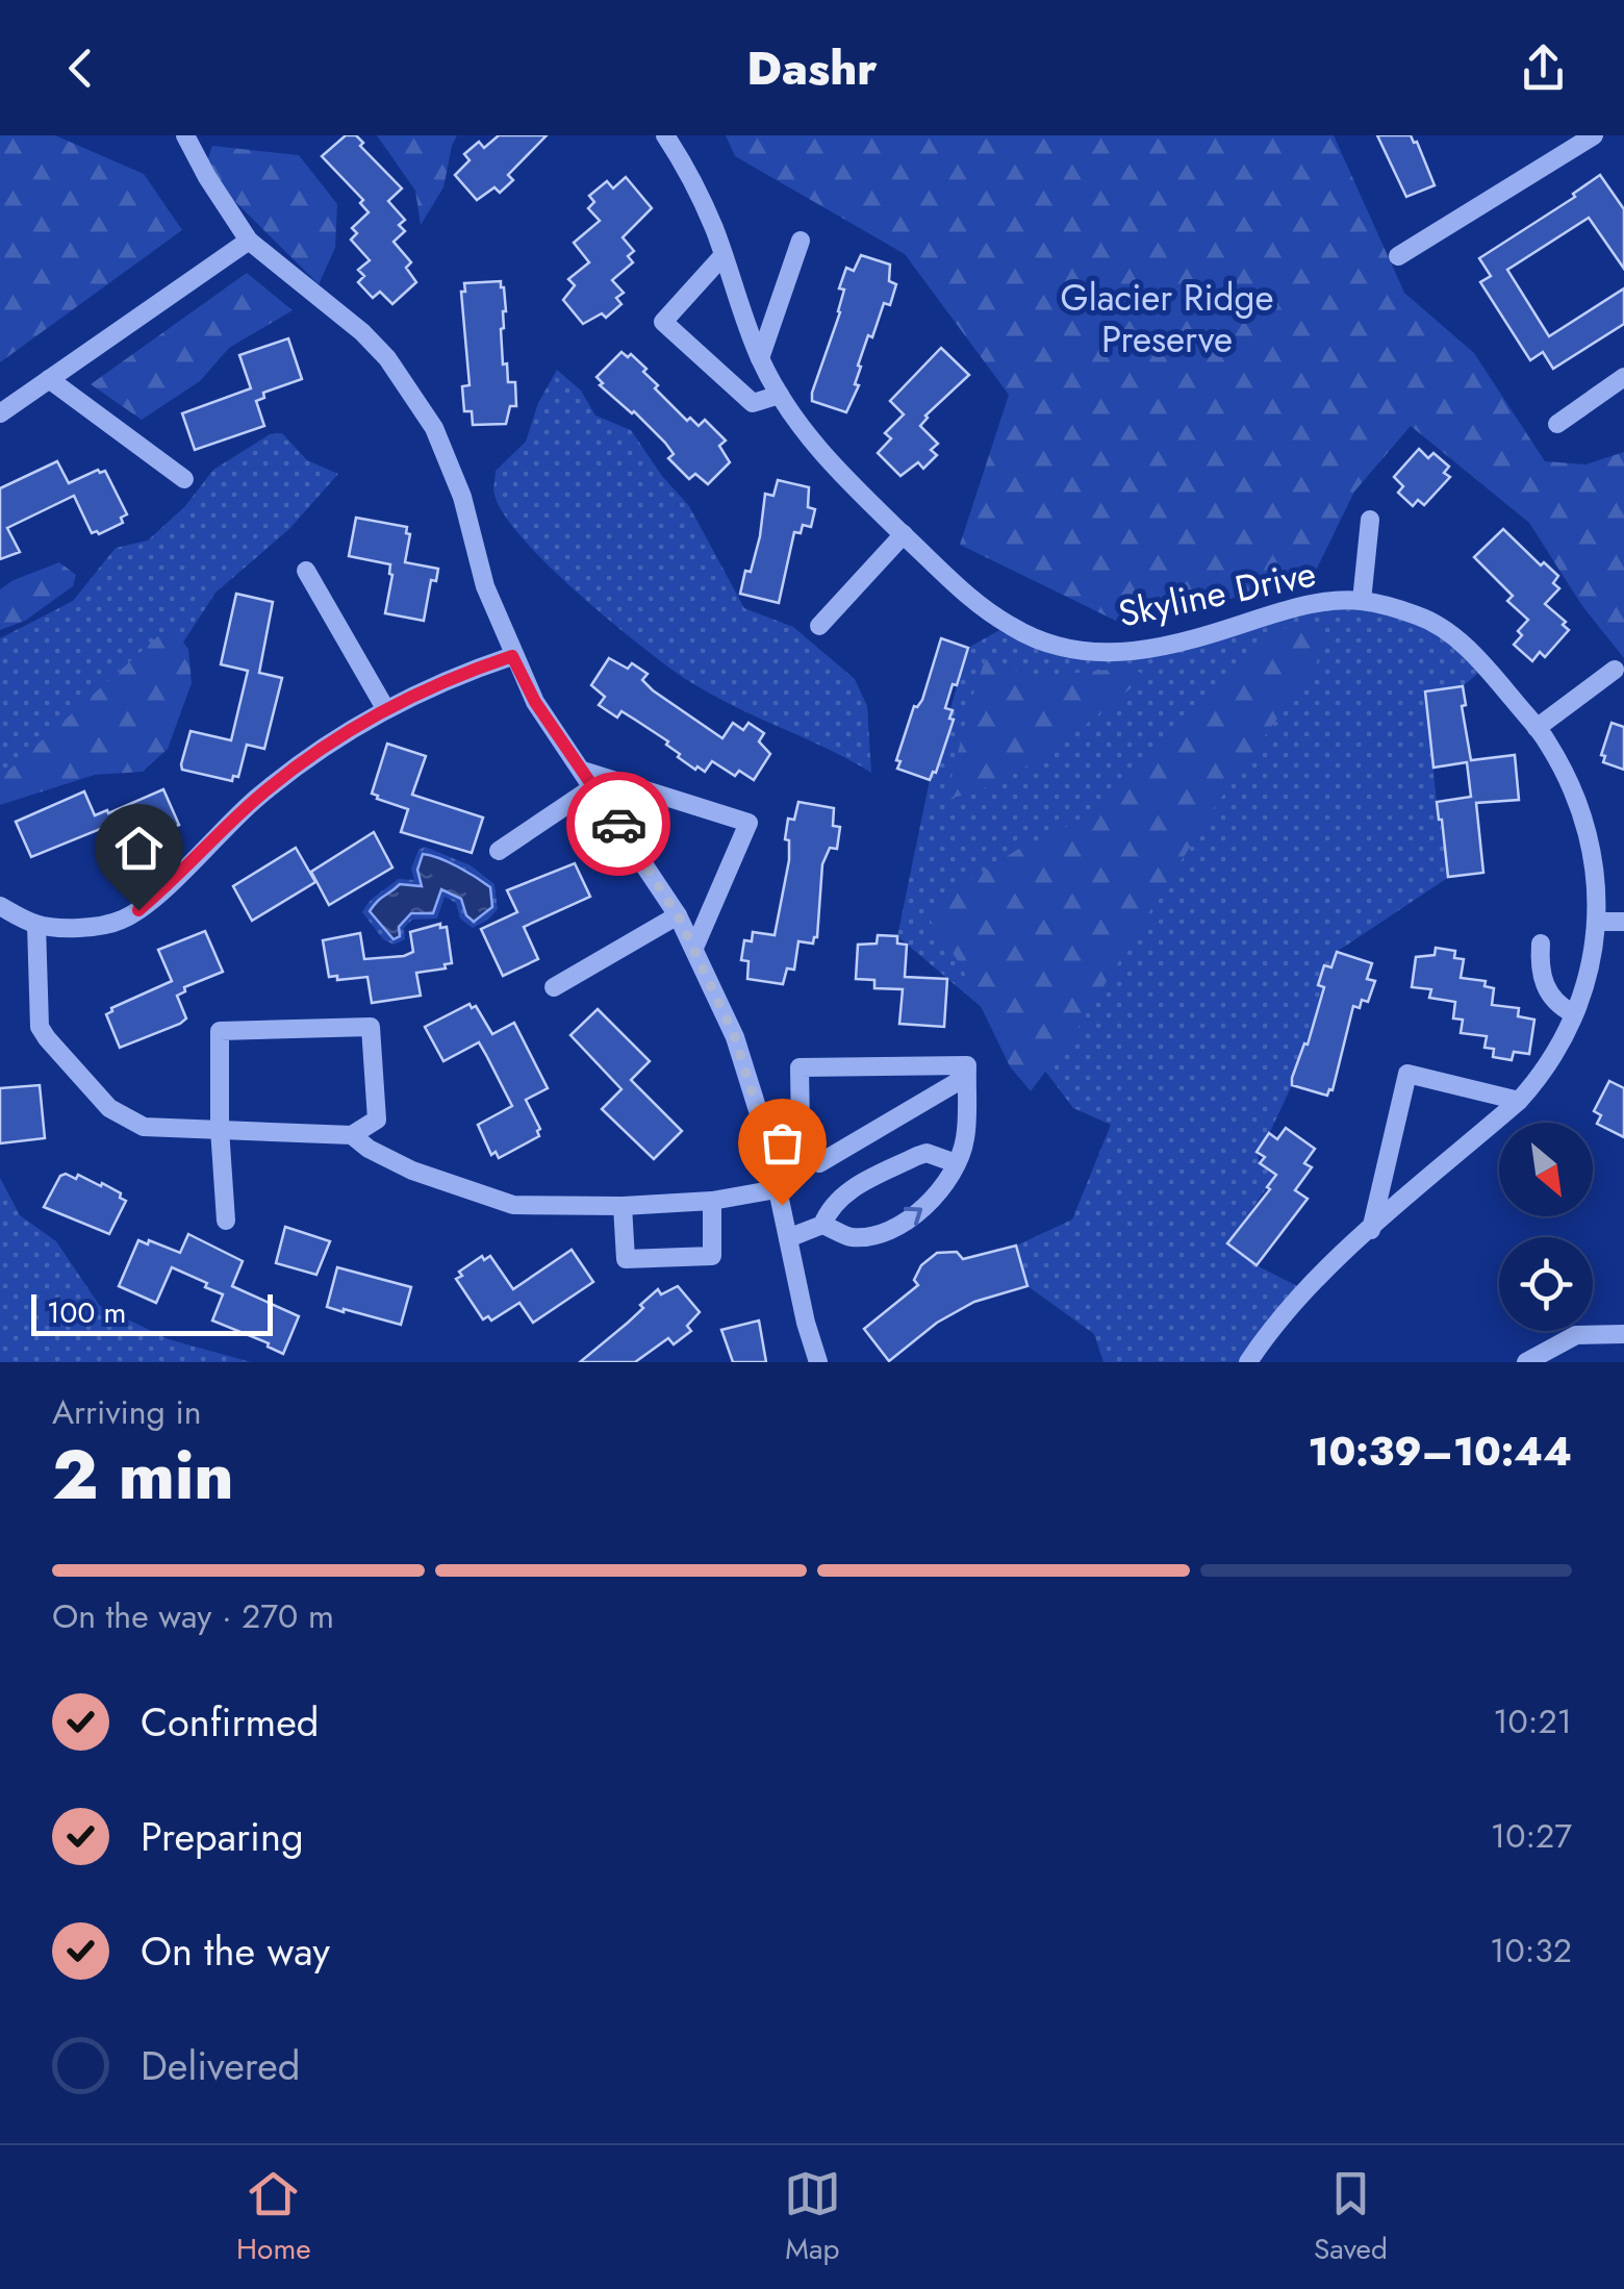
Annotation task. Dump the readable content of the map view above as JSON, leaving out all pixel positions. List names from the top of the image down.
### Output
{
  "streets": {
    "street": ["Skyline Drive"]
  },
  "parks": ["Glacier Ridge Preserve"],
  "scale_bar": "100 m",
  "north": "bottom right",
  "page": {
    "header": "Dashr",
    "scale": "100 m",
    "heading": ["2 min", "Arriving in", "10:39–10:44"],
    "bar": "On the way · 270 m",
    "list": [
      ["Confirmed", "10:21"],
      ["Preparing", "10:27"],
      ["On the way", "10:32"],
      "Delivered"
    ],
    "tabs": ["Home", "Map", "Saved"]
  }
}
